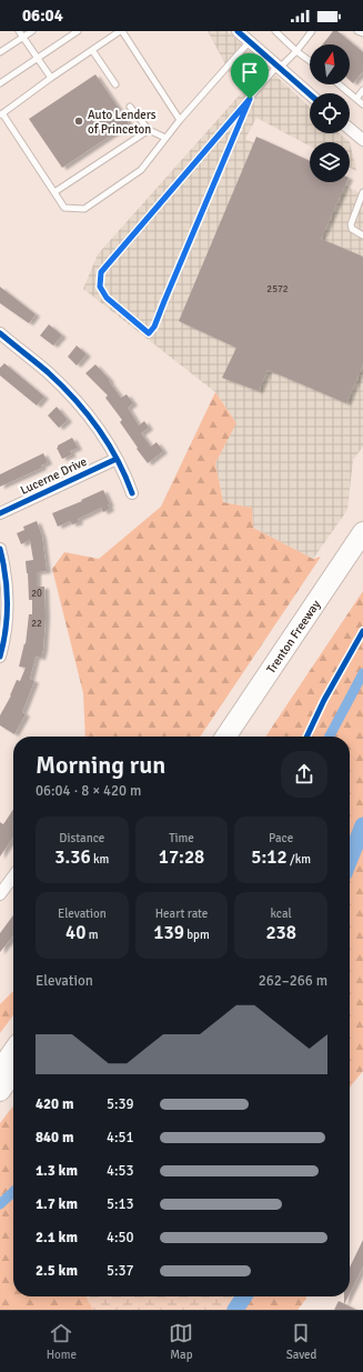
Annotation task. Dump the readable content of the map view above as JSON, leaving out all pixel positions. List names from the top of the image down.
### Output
{
  "streets": {
    "highway": ["Trenton Freeway"],
    "street": ["Lucerne Drive"]
  },
  "places": ["Auto Lenders of Princeton"],
  "house_numbers": ["2572", "20", "22"],
  "north": "top",
  "page": {
    "status": "06:04",
    "heading": ["Morning run", "06:04 · 8 × 420 m"],
    "stats": [
      ["Distance", "3.36 km"],
      ["Time", "17:28"],
      ["Pace", "5:12 /km"],
      ["Elevation", "40 m"],
      ["Heart rate", "139 bpm"],
      ["kcal", "238"]
    ],
    "chart": ["Elevation", "262–266 m"],
    "list": [
      {
        "name": "420 m",
        "note": "5:39"
      },
      {
        "name": "840 m",
        "note": "4:51"
      },
      {
        "name": "1.3 km",
        "note": "4:53"
      },
      {
        "name": "1.7 km",
        "note": "5:13"
      },
      {
        "name": "2.1 km",
        "note": "4:50"
      },
      {
        "name": "2.5 km",
        "note": "5:37"
      }
    ],
    "tabs": ["Home", "Map", "Saved"]
  }
}
